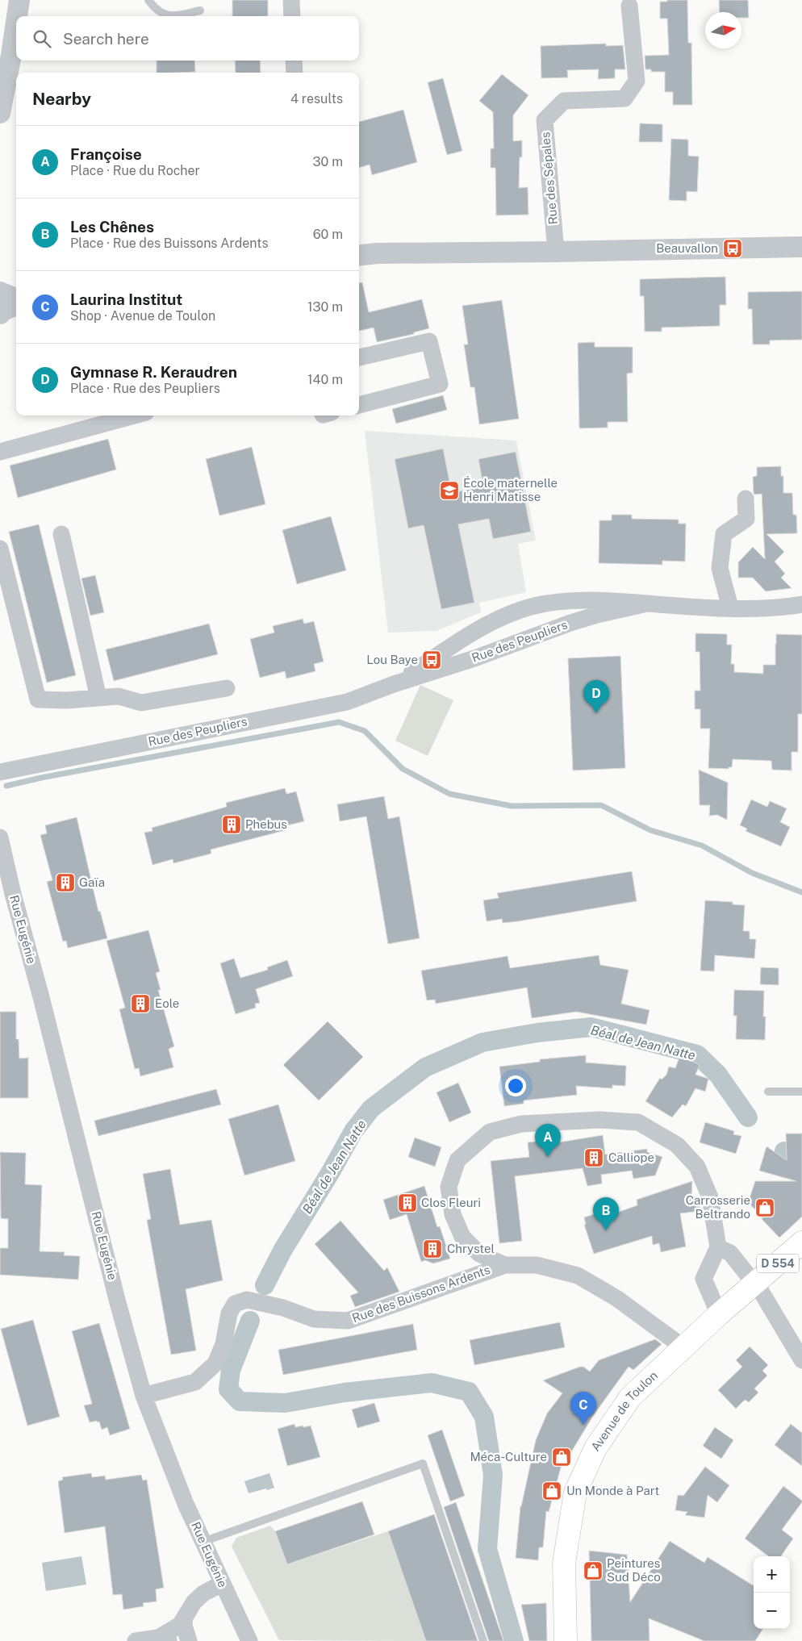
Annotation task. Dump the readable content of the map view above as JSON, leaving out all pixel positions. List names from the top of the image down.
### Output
{
  "streets": {
    "main road": ["D 554", "Avenue de Toulon"],
    "street": [
      "Rue des Sépales",
      "Rue des Peupliers",
      "Rue Eugénie",
      "Rue des Buissons Ardents"
    ]
  },
  "crossings": [
    ["Rue Eugénie", "Rue des Buissons Ardents"],
    ["Rue des Buissons Ardents", "Avenue de Toulon"]
  ],
  "water": ["Béal de Jean Natte"],
  "places": {
    "bus stop": ["Beauvallon", "Lou Baye"],
    "school or university": ["École maternelle Henri Matisse"],
    "building": [
      "Phebus",
      "Gaïa",
      "Eole",
      "Calliope",
      "Clos Fleuri",
      "Chrystel"
    ],
    "shop": [
      "Carrosserie Beltrando",
      "Méca-Culture",
      "Un Monde à Part",
      "Peintures Sud Déco"
    ]
  },
  "north": "right",
  "page": {
    "search": "Search here",
    "heading": ["Nearby", "4 results"],
    "list": [
      {
        "mark": "A",
        "name": "Françoise",
        "note": "Place · Rue du Rocher",
        "value": "30 m"
      },
      {
        "mark": "B",
        "name": "Les Chênes",
        "note": "Place · Rue des Buissons Ardents",
        "value": "60 m"
      },
      {
        "mark": "C",
        "name": "Laurina Institut",
        "note": "Shop · Avenue de Toulon",
        "value": "130 m"
      },
      {
        "mark": "D",
        "name": "Gymnase R. Keraudren",
        "note": "Place · Rue des Peupliers",
        "value": "140 m"
      }
    ],
    "pins": [
      "D",
      "A",
      "B",
      "C"
    ],
    "map_buttons": ["+", "−"]
  }
}
